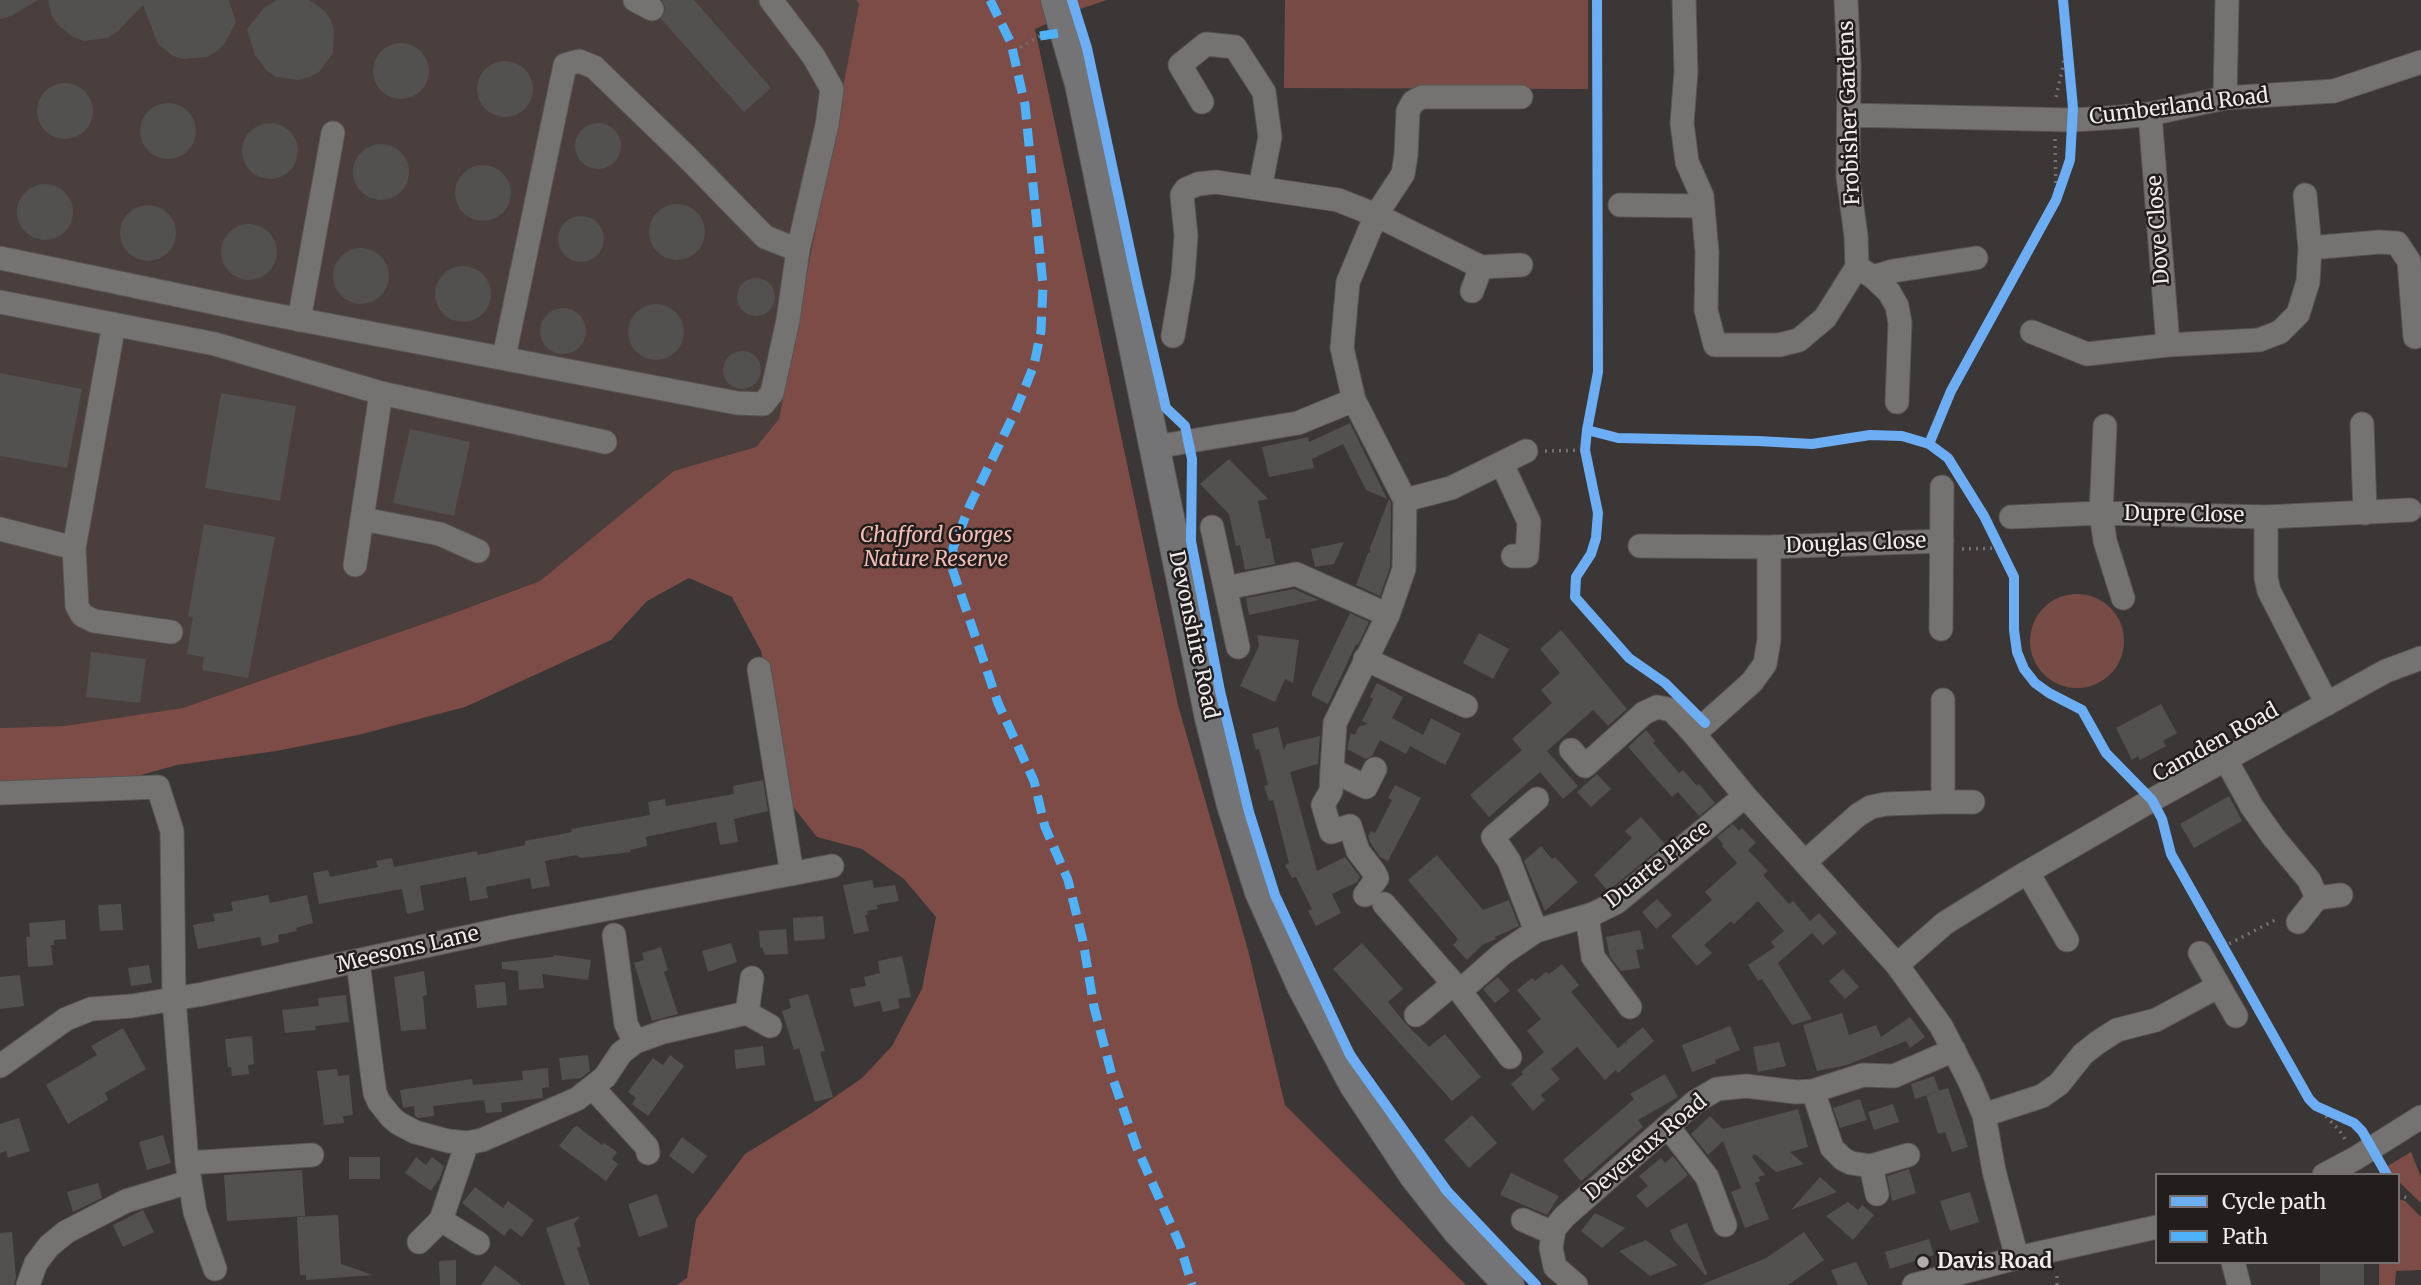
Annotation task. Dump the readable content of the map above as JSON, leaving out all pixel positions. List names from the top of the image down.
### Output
{
  "streets": {
    "main road": ["Devonshire Road"],
    "street": [
      "Cumberland Road",
      "Frobisher Gardens",
      "Dove Close",
      "Dupre Close",
      "Douglas Close",
      "Camden Road",
      "Duarte Place",
      "Meesons Lane",
      "Devereux Road"
    ]
  },
  "crossings": [
    ["Cumberland Road", "Frobisher Gardens"],
    ["Cumberland Road", "Dove Close"],
    ["Dupre Close", "Camden Road"]
  ],
  "parks": ["Chafford Gorges Nature Reserve"],
  "places": ["Davis Road"],
  "legend": ["Cycle path", "Path"]
}
